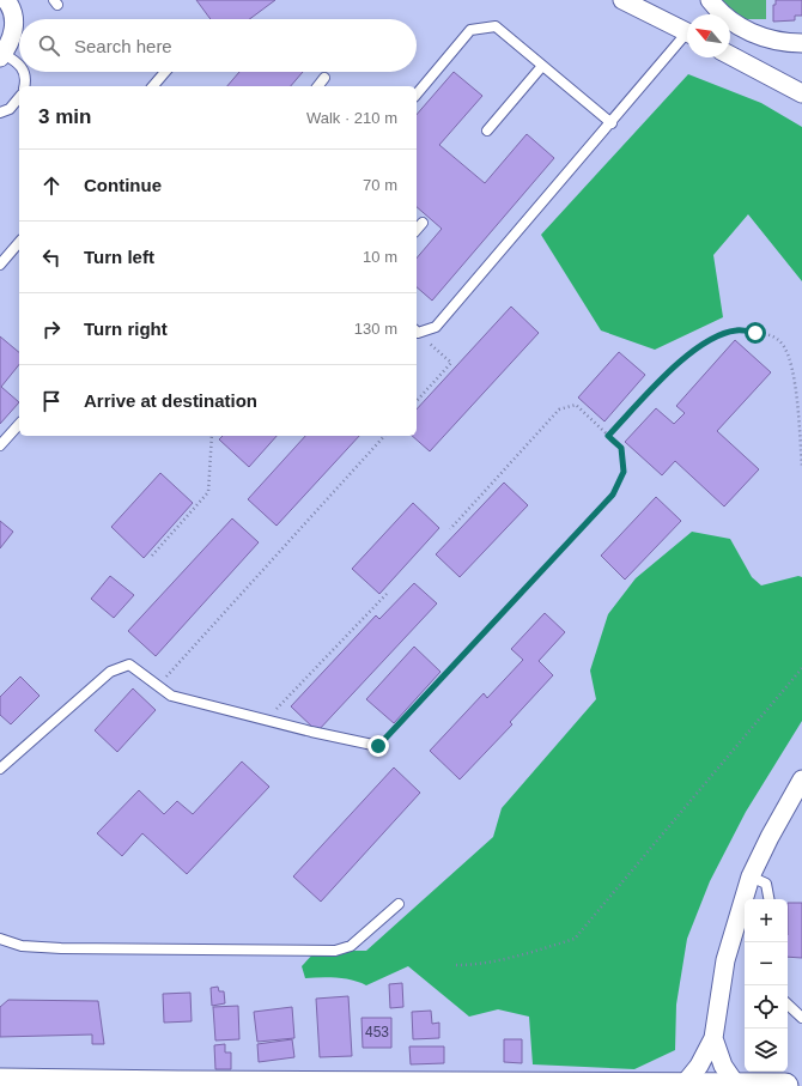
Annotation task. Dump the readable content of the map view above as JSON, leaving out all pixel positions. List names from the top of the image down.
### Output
{
  "house_numbers": ["453"],
  "north": "top left",
  "page": {
    "search": "Search here",
    "heading": ["3 min", "Walk · 210 m"],
    "list": [
      ["Continue", "70 m"],
      ["Turn left", "10 m"],
      ["Turn right", "130 m"],
      "Arrive at destination"
    ],
    "map_buttons": ["+", "−"]
  }
}
